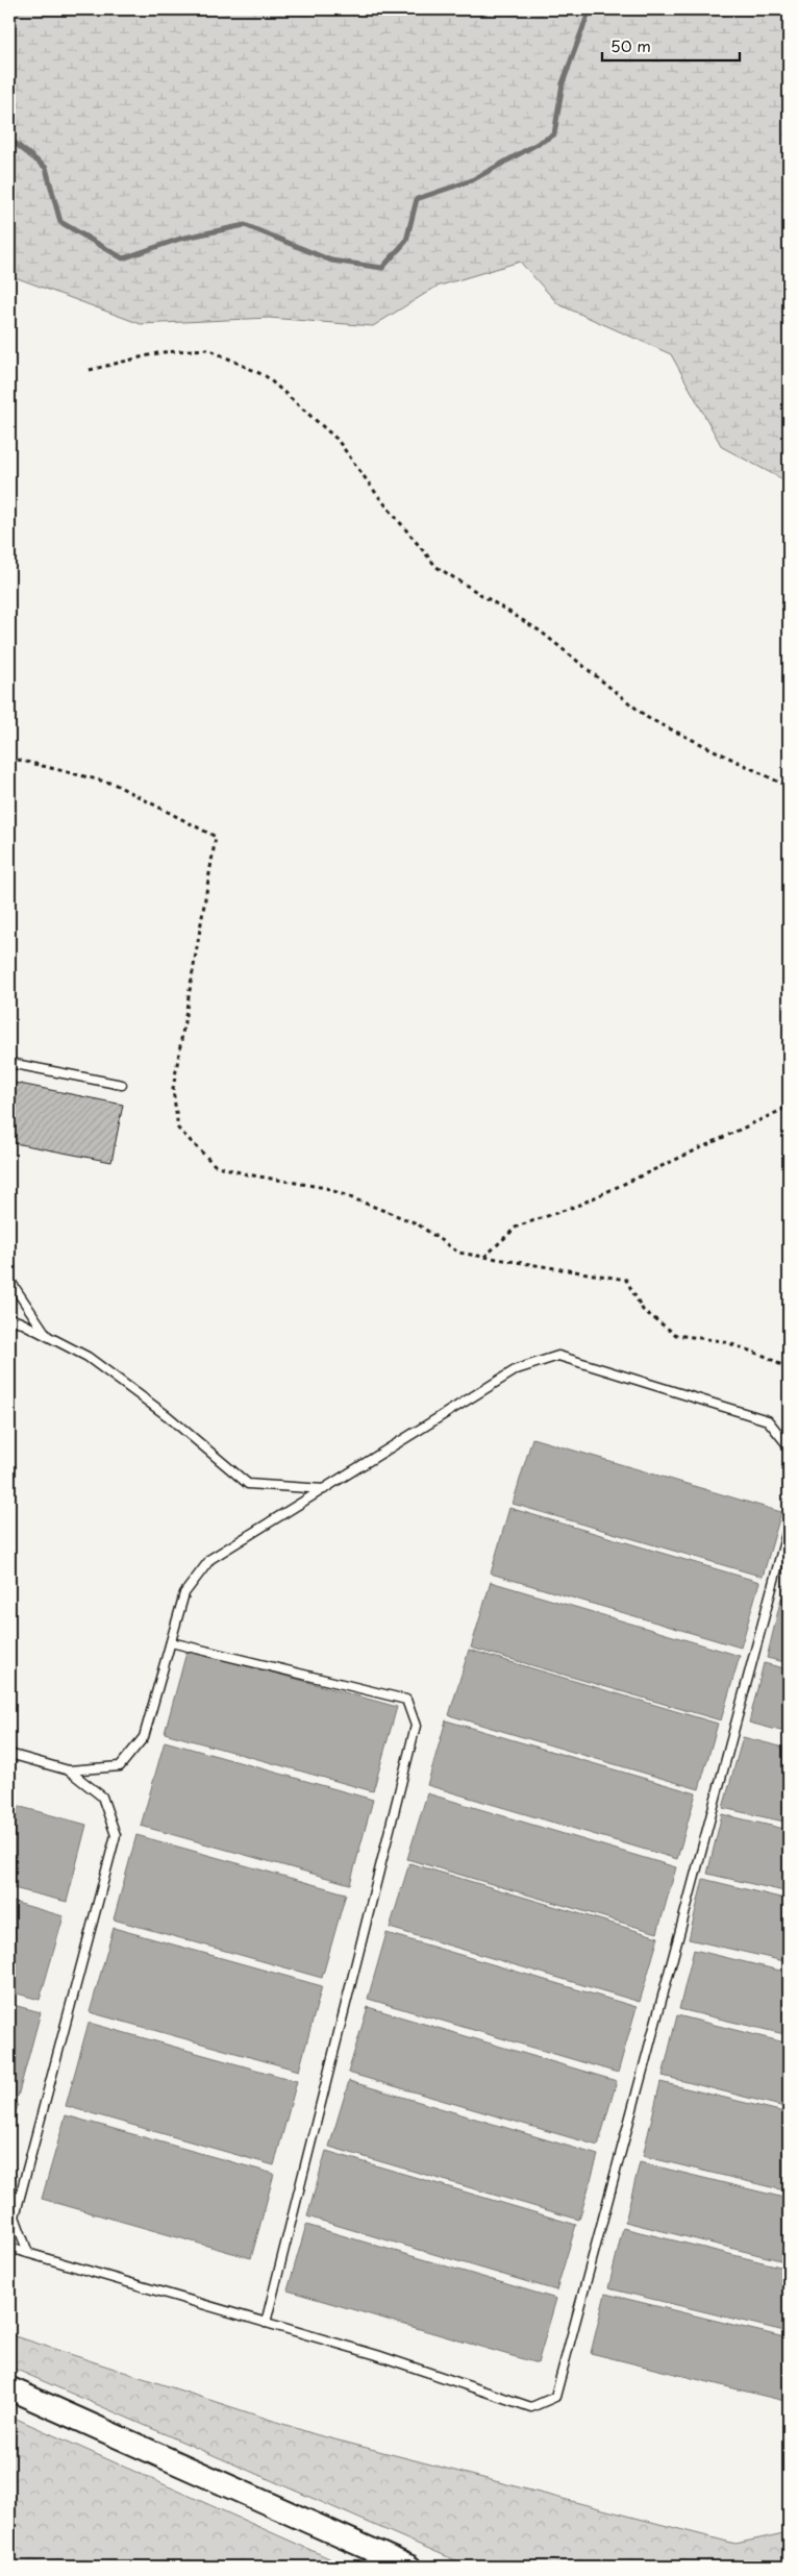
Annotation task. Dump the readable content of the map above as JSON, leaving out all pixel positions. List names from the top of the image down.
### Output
{
  "scale_bar": "50 m"
}
